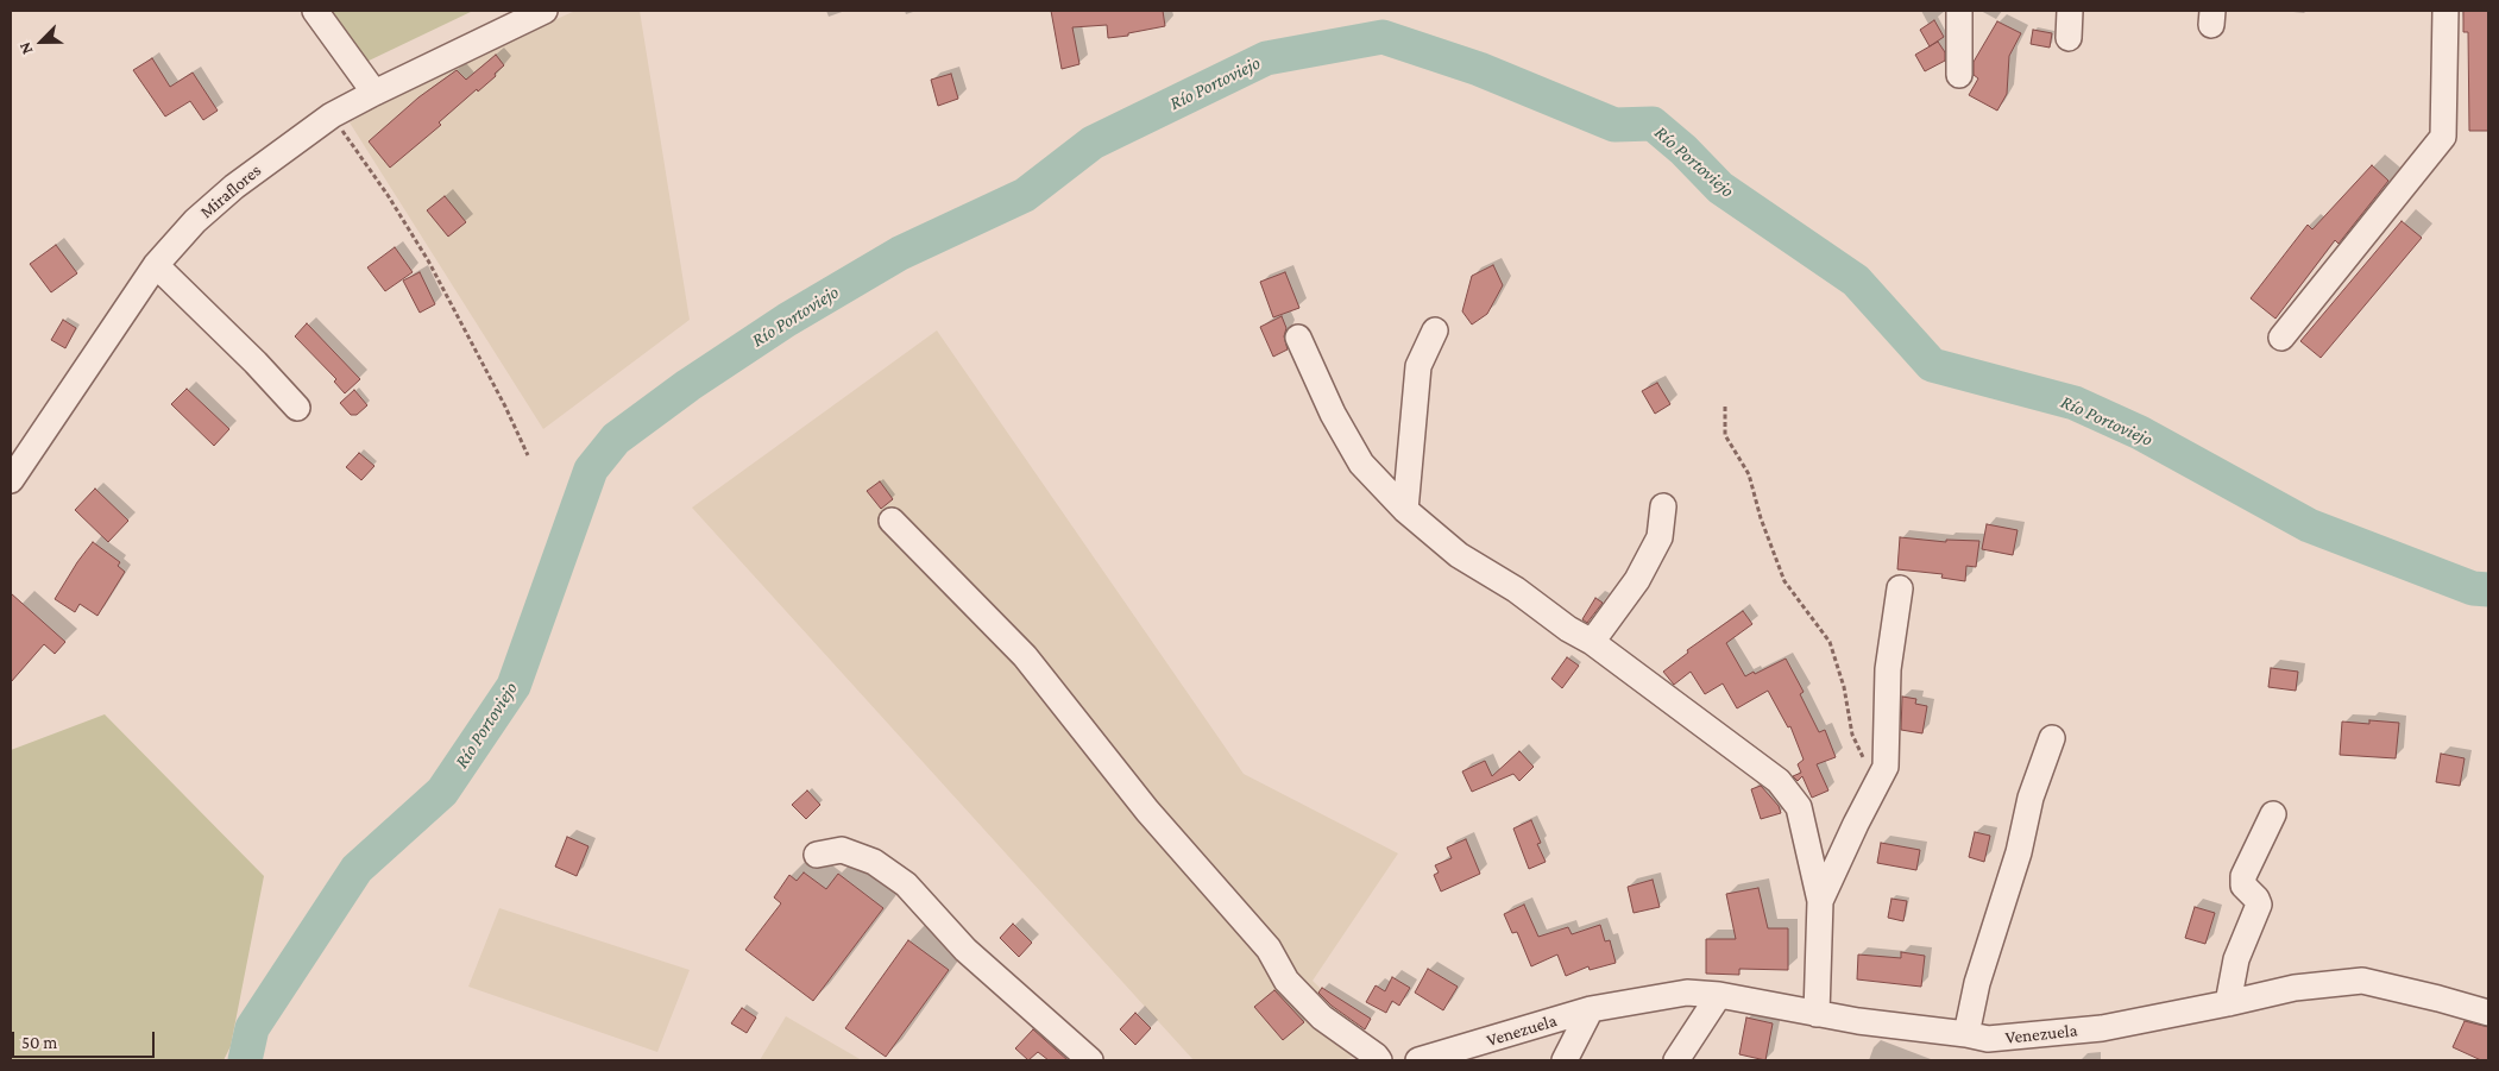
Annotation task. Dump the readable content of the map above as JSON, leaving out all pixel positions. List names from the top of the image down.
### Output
{
  "streets": {
    "street": ["Miraflores", "Venezuela"]
  },
  "water": ["Río Portoviejo"],
  "scale_bar": "50 m",
  "north": "bottom left"
}
